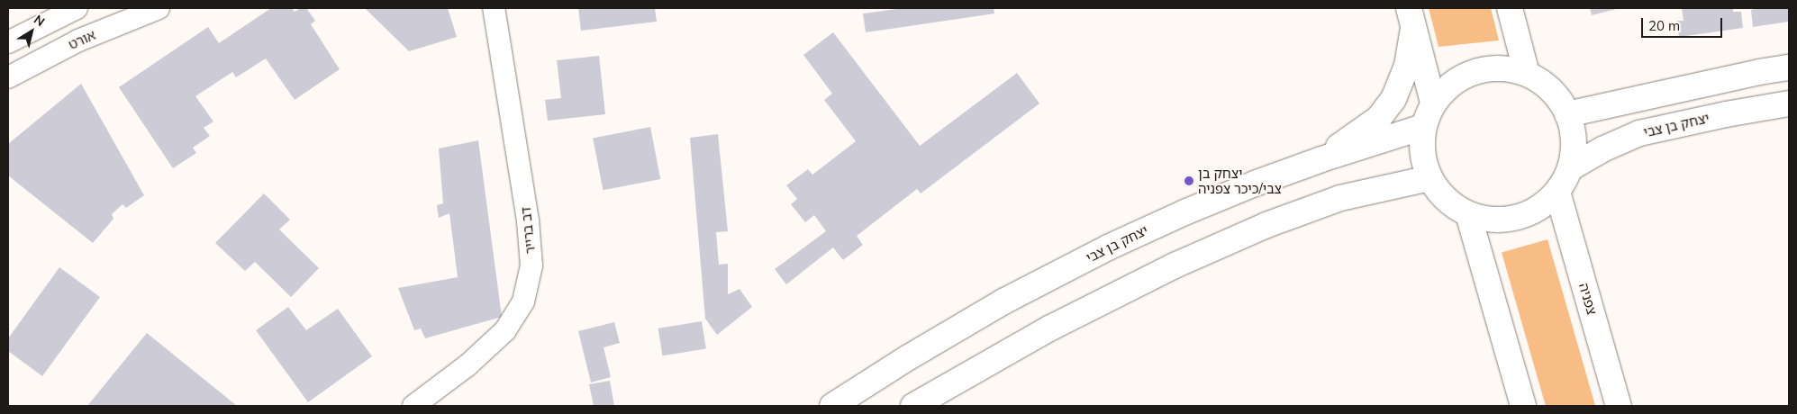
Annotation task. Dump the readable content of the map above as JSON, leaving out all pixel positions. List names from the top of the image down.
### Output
{
  "streets": {
    "street": [
      "אורט",
      "יצחק בן צבי",
      "דב ברייר",
      "צפניה"
    ]
  },
  "crossings": [
    ["יצחק בן צבי", "צפניה"]
  ],
  "places": ["יצחק בן צבי/כיכר צפניה"],
  "scale_bar": "20 m",
  "north": "top right"
}
